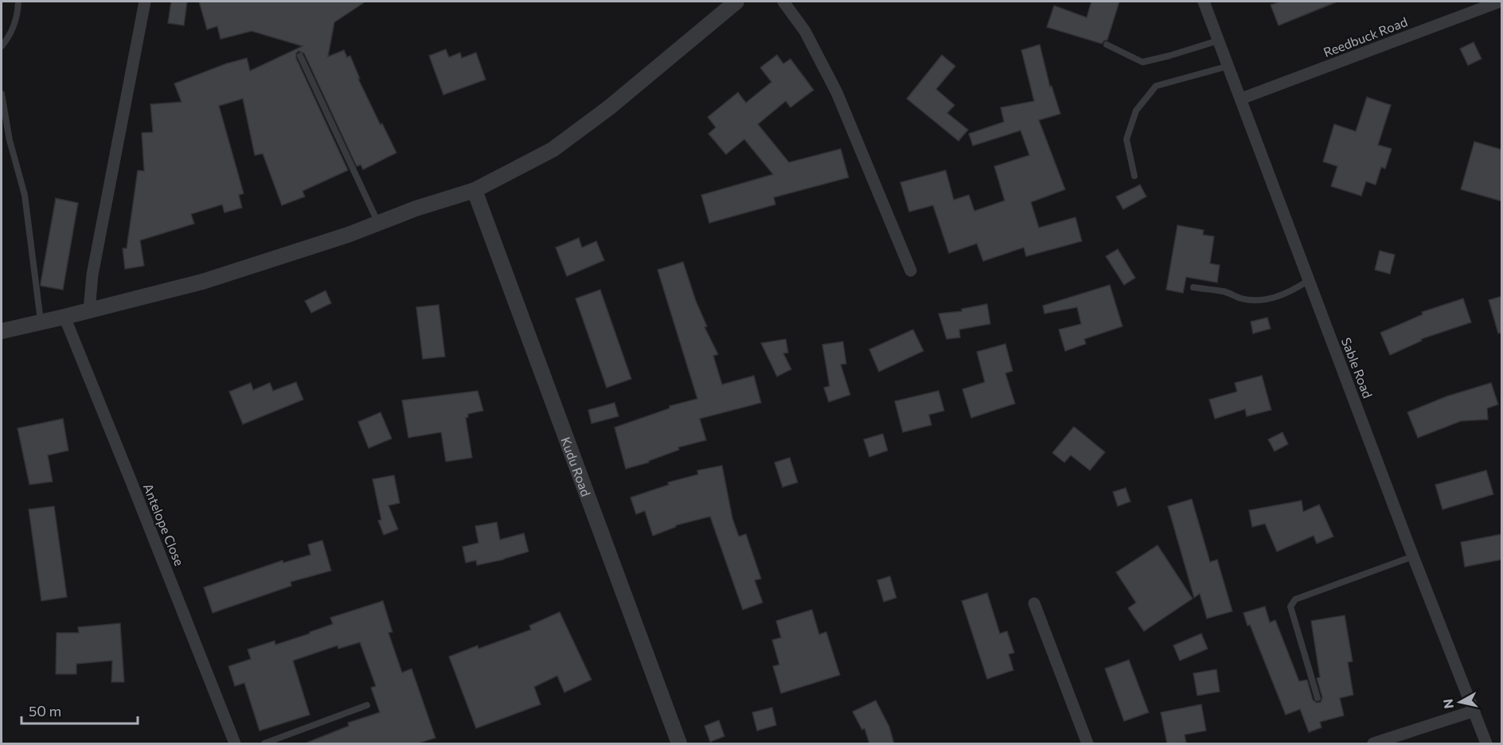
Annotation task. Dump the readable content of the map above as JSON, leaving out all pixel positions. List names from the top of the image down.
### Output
{
  "streets": {
    "street": [
      "Reedbuck Road",
      "Sable Road",
      "Kudu Road",
      "Antelope Close"
    ]
  },
  "crossings": [
    ["Reedbuck Road", "Sable Road"]
  ],
  "scale_bar": "50 m",
  "north": "left"
}
